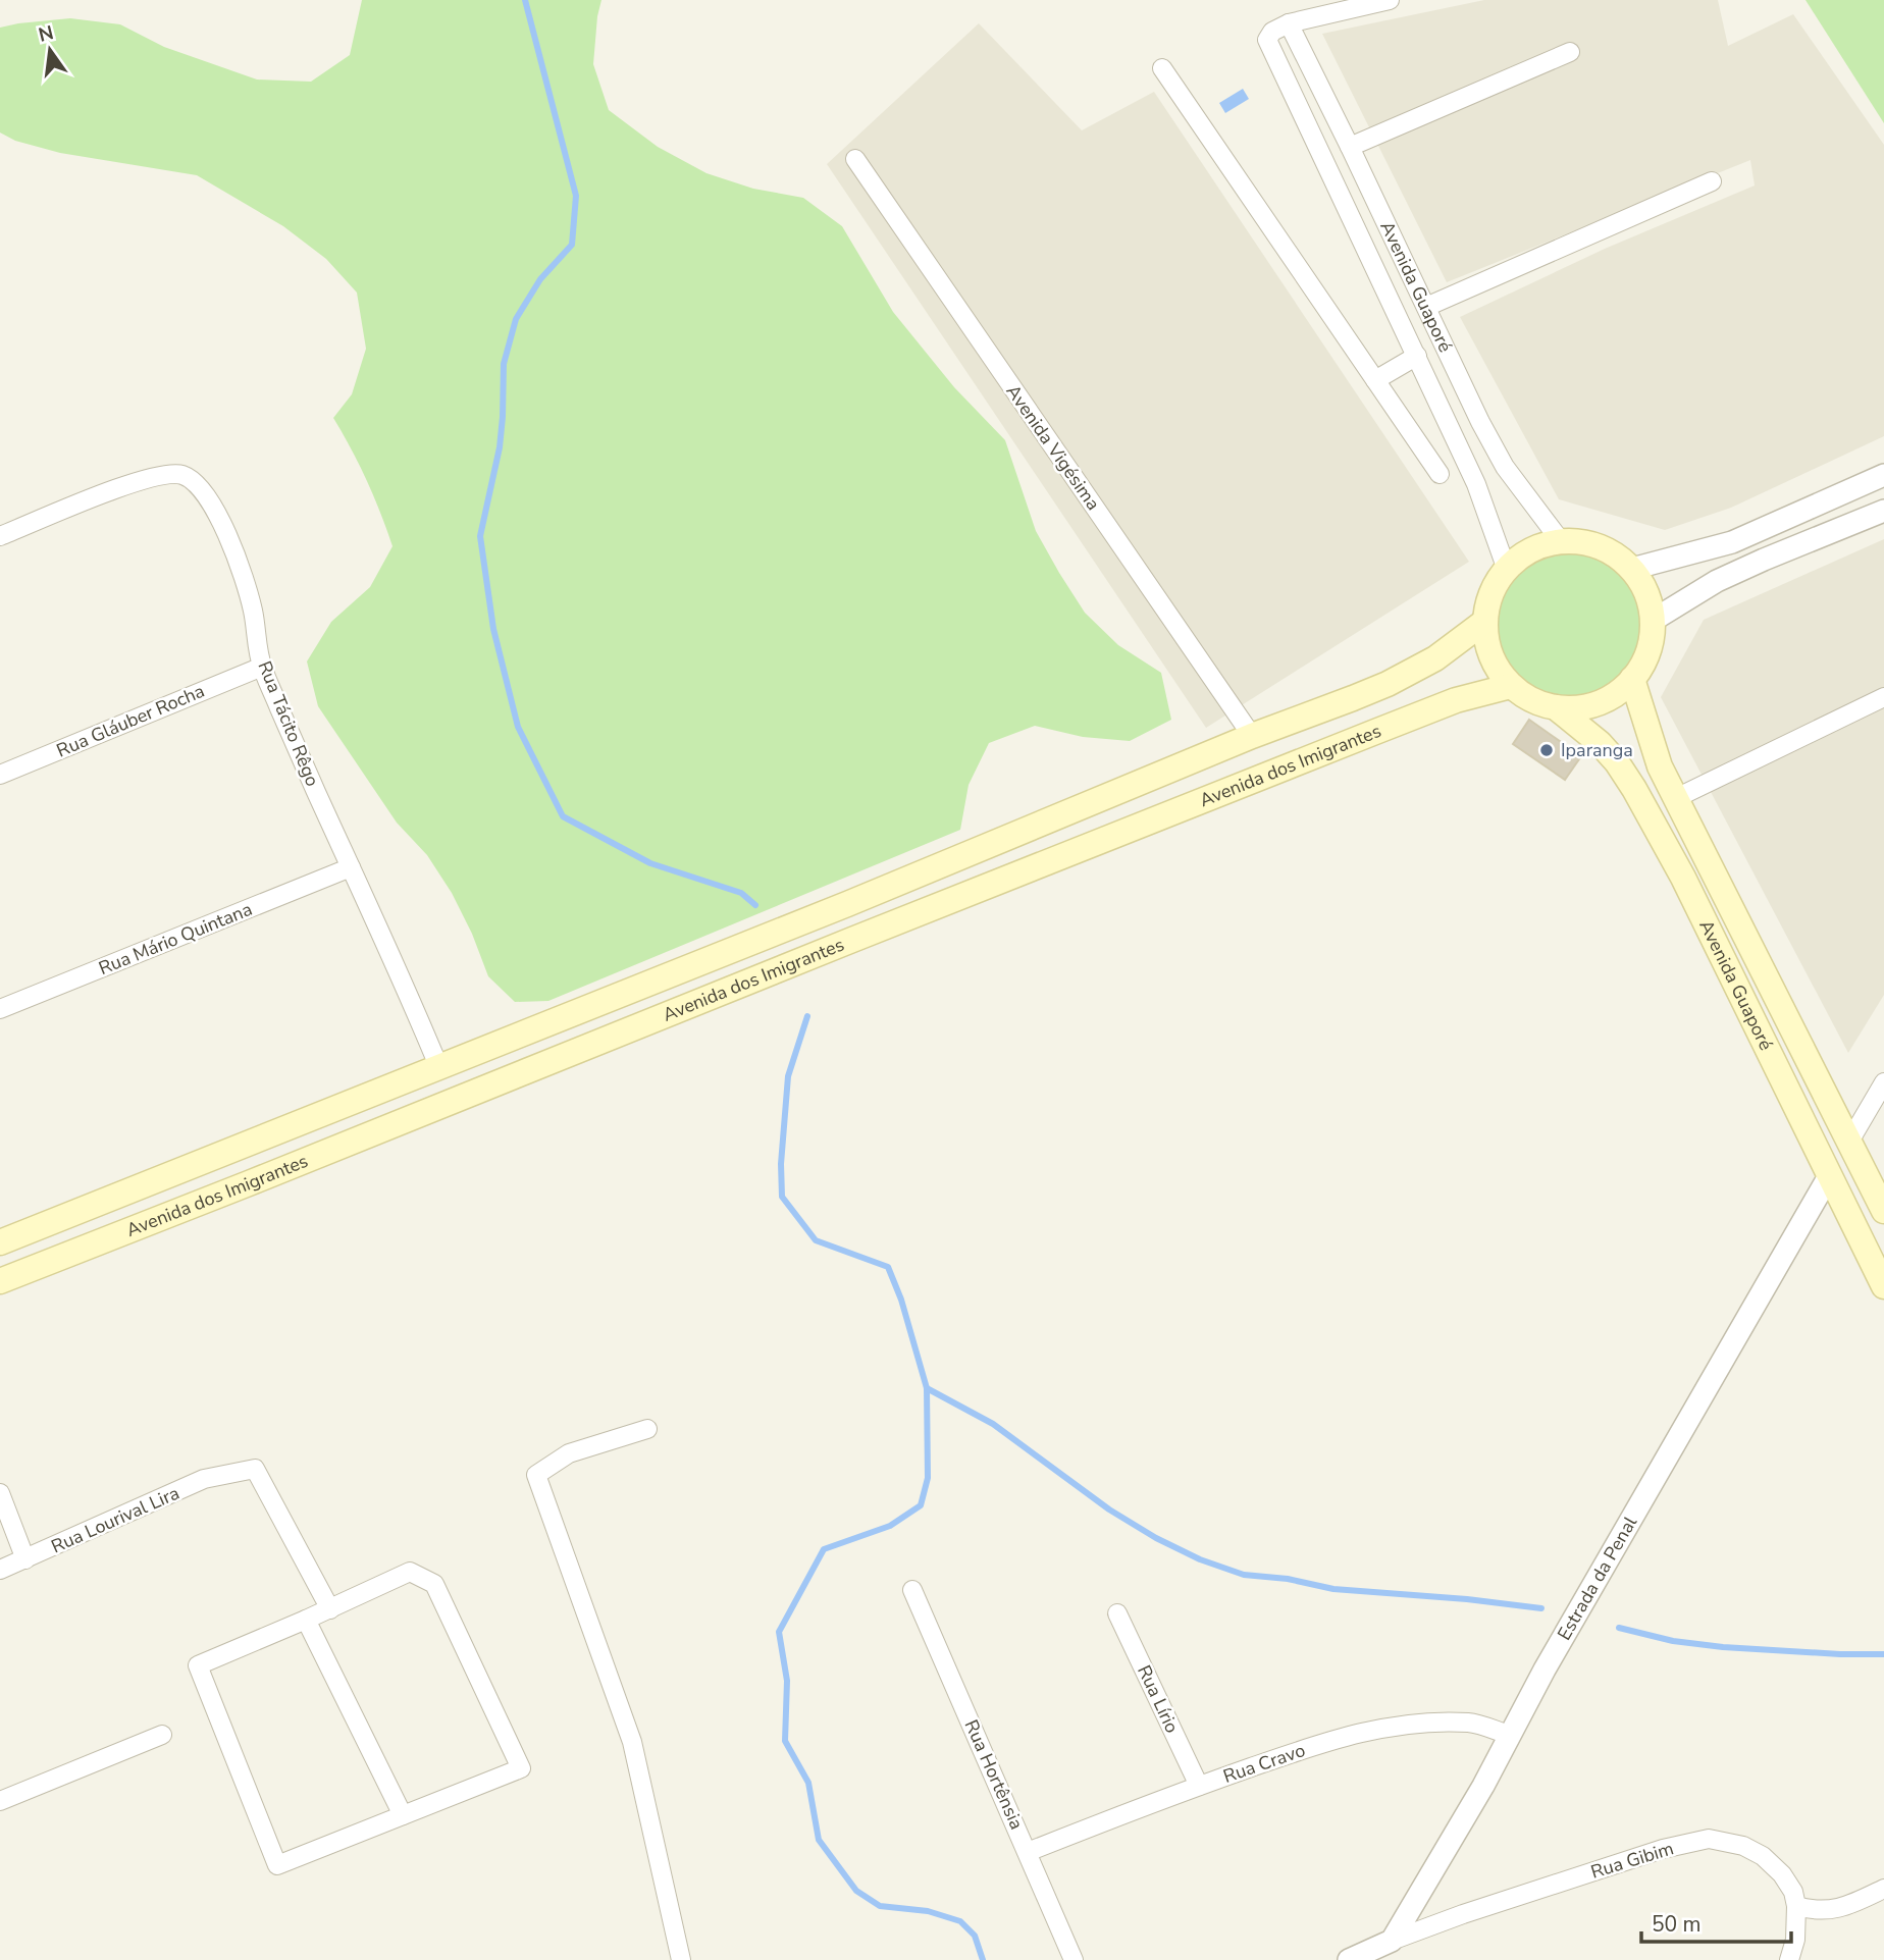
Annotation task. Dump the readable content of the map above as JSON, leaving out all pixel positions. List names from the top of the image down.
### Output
{
  "streets": {
    "main road": ["Avenida Guaporé", "Avenida dos Imigrantes"],
    "street": [
      "Avenida Vigésima",
      "Rua Gláuber Rocha",
      "Rua Tácito Rêgo",
      "Rua Mário Quintana",
      "Rua Lourival Lira",
      "Estrada da Penal",
      "Rua Lírio",
      "Rua Cravo",
      "Rua Hortênsia",
      "Rua Gibim"
    ]
  },
  "crossings": [
    ["Avenida Guaporé", "Avenida dos Imigrantes"],
    ["Avenida Guaporé", "Estrada da Penal"],
    ["Avenida Vigésima", "Avenida dos Imigrantes"],
    ["Rua Gláuber Rocha", "Rua Tácito Rêgo"],
    ["Rua Tácito Rêgo", "Avenida dos Imigrantes"],
    ["Rua Tácito Rêgo", "Rua Mário Quintana"],
    ["Estrada da Penal", "Rua Cravo"],
    ["Estrada da Penal", "Rua Gibim"],
    ["Rua Lírio", "Rua Cravo"],
    ["Rua Cravo", "Rua Hortênsia"]
  ],
  "places": ["Iparanga"],
  "scale_bar": "50 m",
  "north": "top"
}
